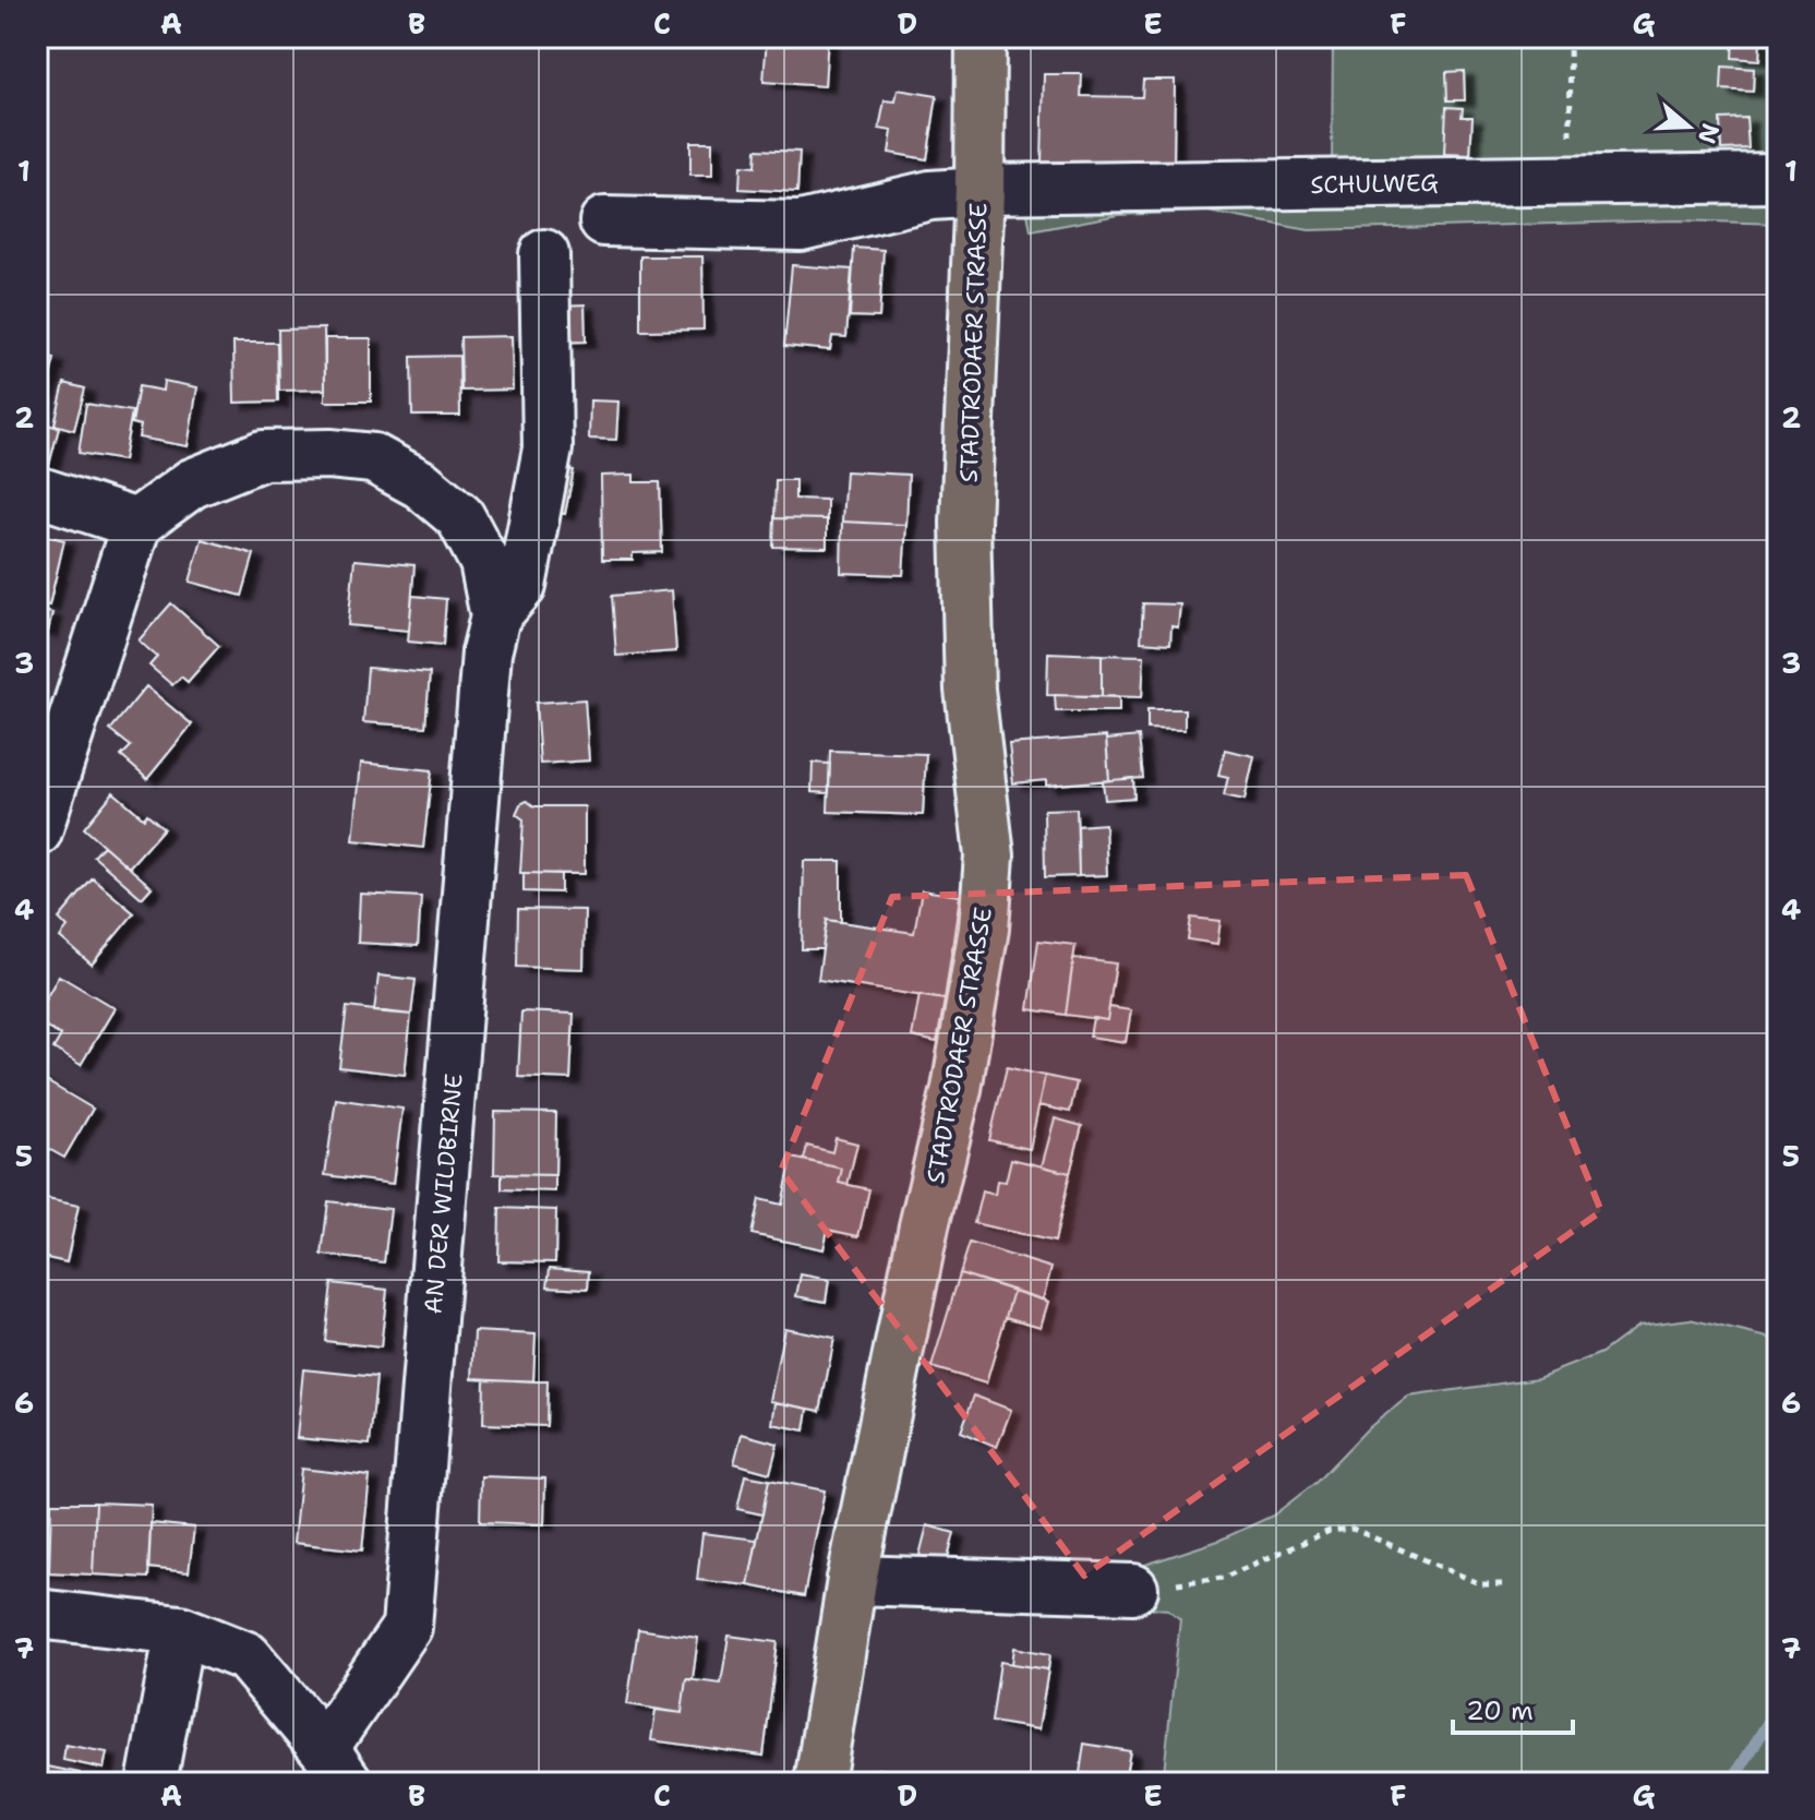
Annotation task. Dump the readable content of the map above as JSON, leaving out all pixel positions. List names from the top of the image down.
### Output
{
  "streets": {
    "main road": ["STADTRODAER STRASSE"],
    "street": ["SCHULWEG", "AN DER WILDBIRNE"]
  },
  "crossings": [
    ["SCHULWEG", "STADTRODAER STRASSE"]
  ],
  "scale_bar": "20 m",
  "north": "right",
  "grid": {
    "columns": [
      "A",
      "B",
      "C",
      "D",
      "E",
      "F",
      "G"
    ],
    "rows": [
      "1",
      "2",
      "3",
      "4",
      "5",
      "6",
      "7"
    ]
  }
}
